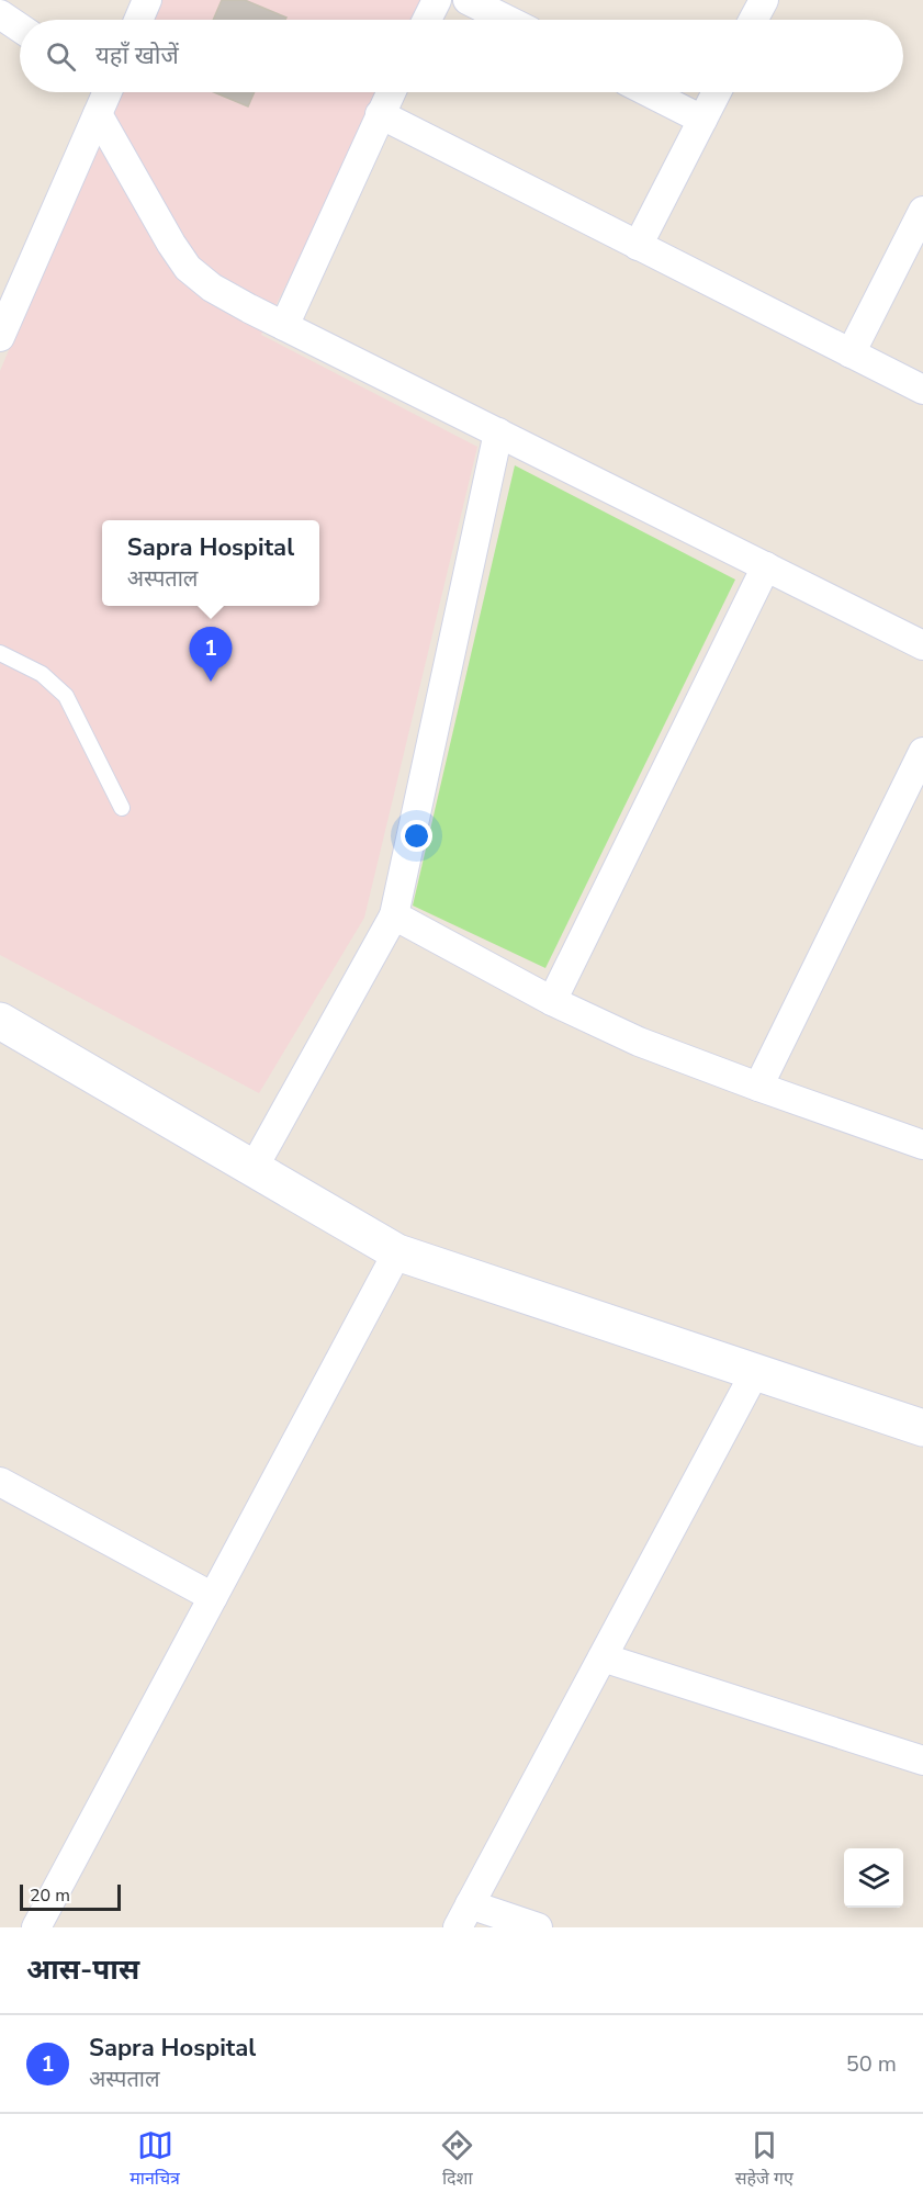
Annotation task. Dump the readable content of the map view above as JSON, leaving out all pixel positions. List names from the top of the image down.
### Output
{
  "scale_bar": "20 m",
  "page": {
    "search": "यहाँ खोजें",
    "popup": ["Sapra Hospital", "अस्पताल"],
    "pins": "1",
    "scale": "20 m",
    "heading": "आस-पास",
    "list": [
      {
        "mark": "1",
        "name": "Sapra Hospital",
        "note": "अस्पताल",
        "value": "50 m"
      }
    ],
    "nav": ["मानचित्र", "दिशा", "सहेजे गए"]
  }
}
